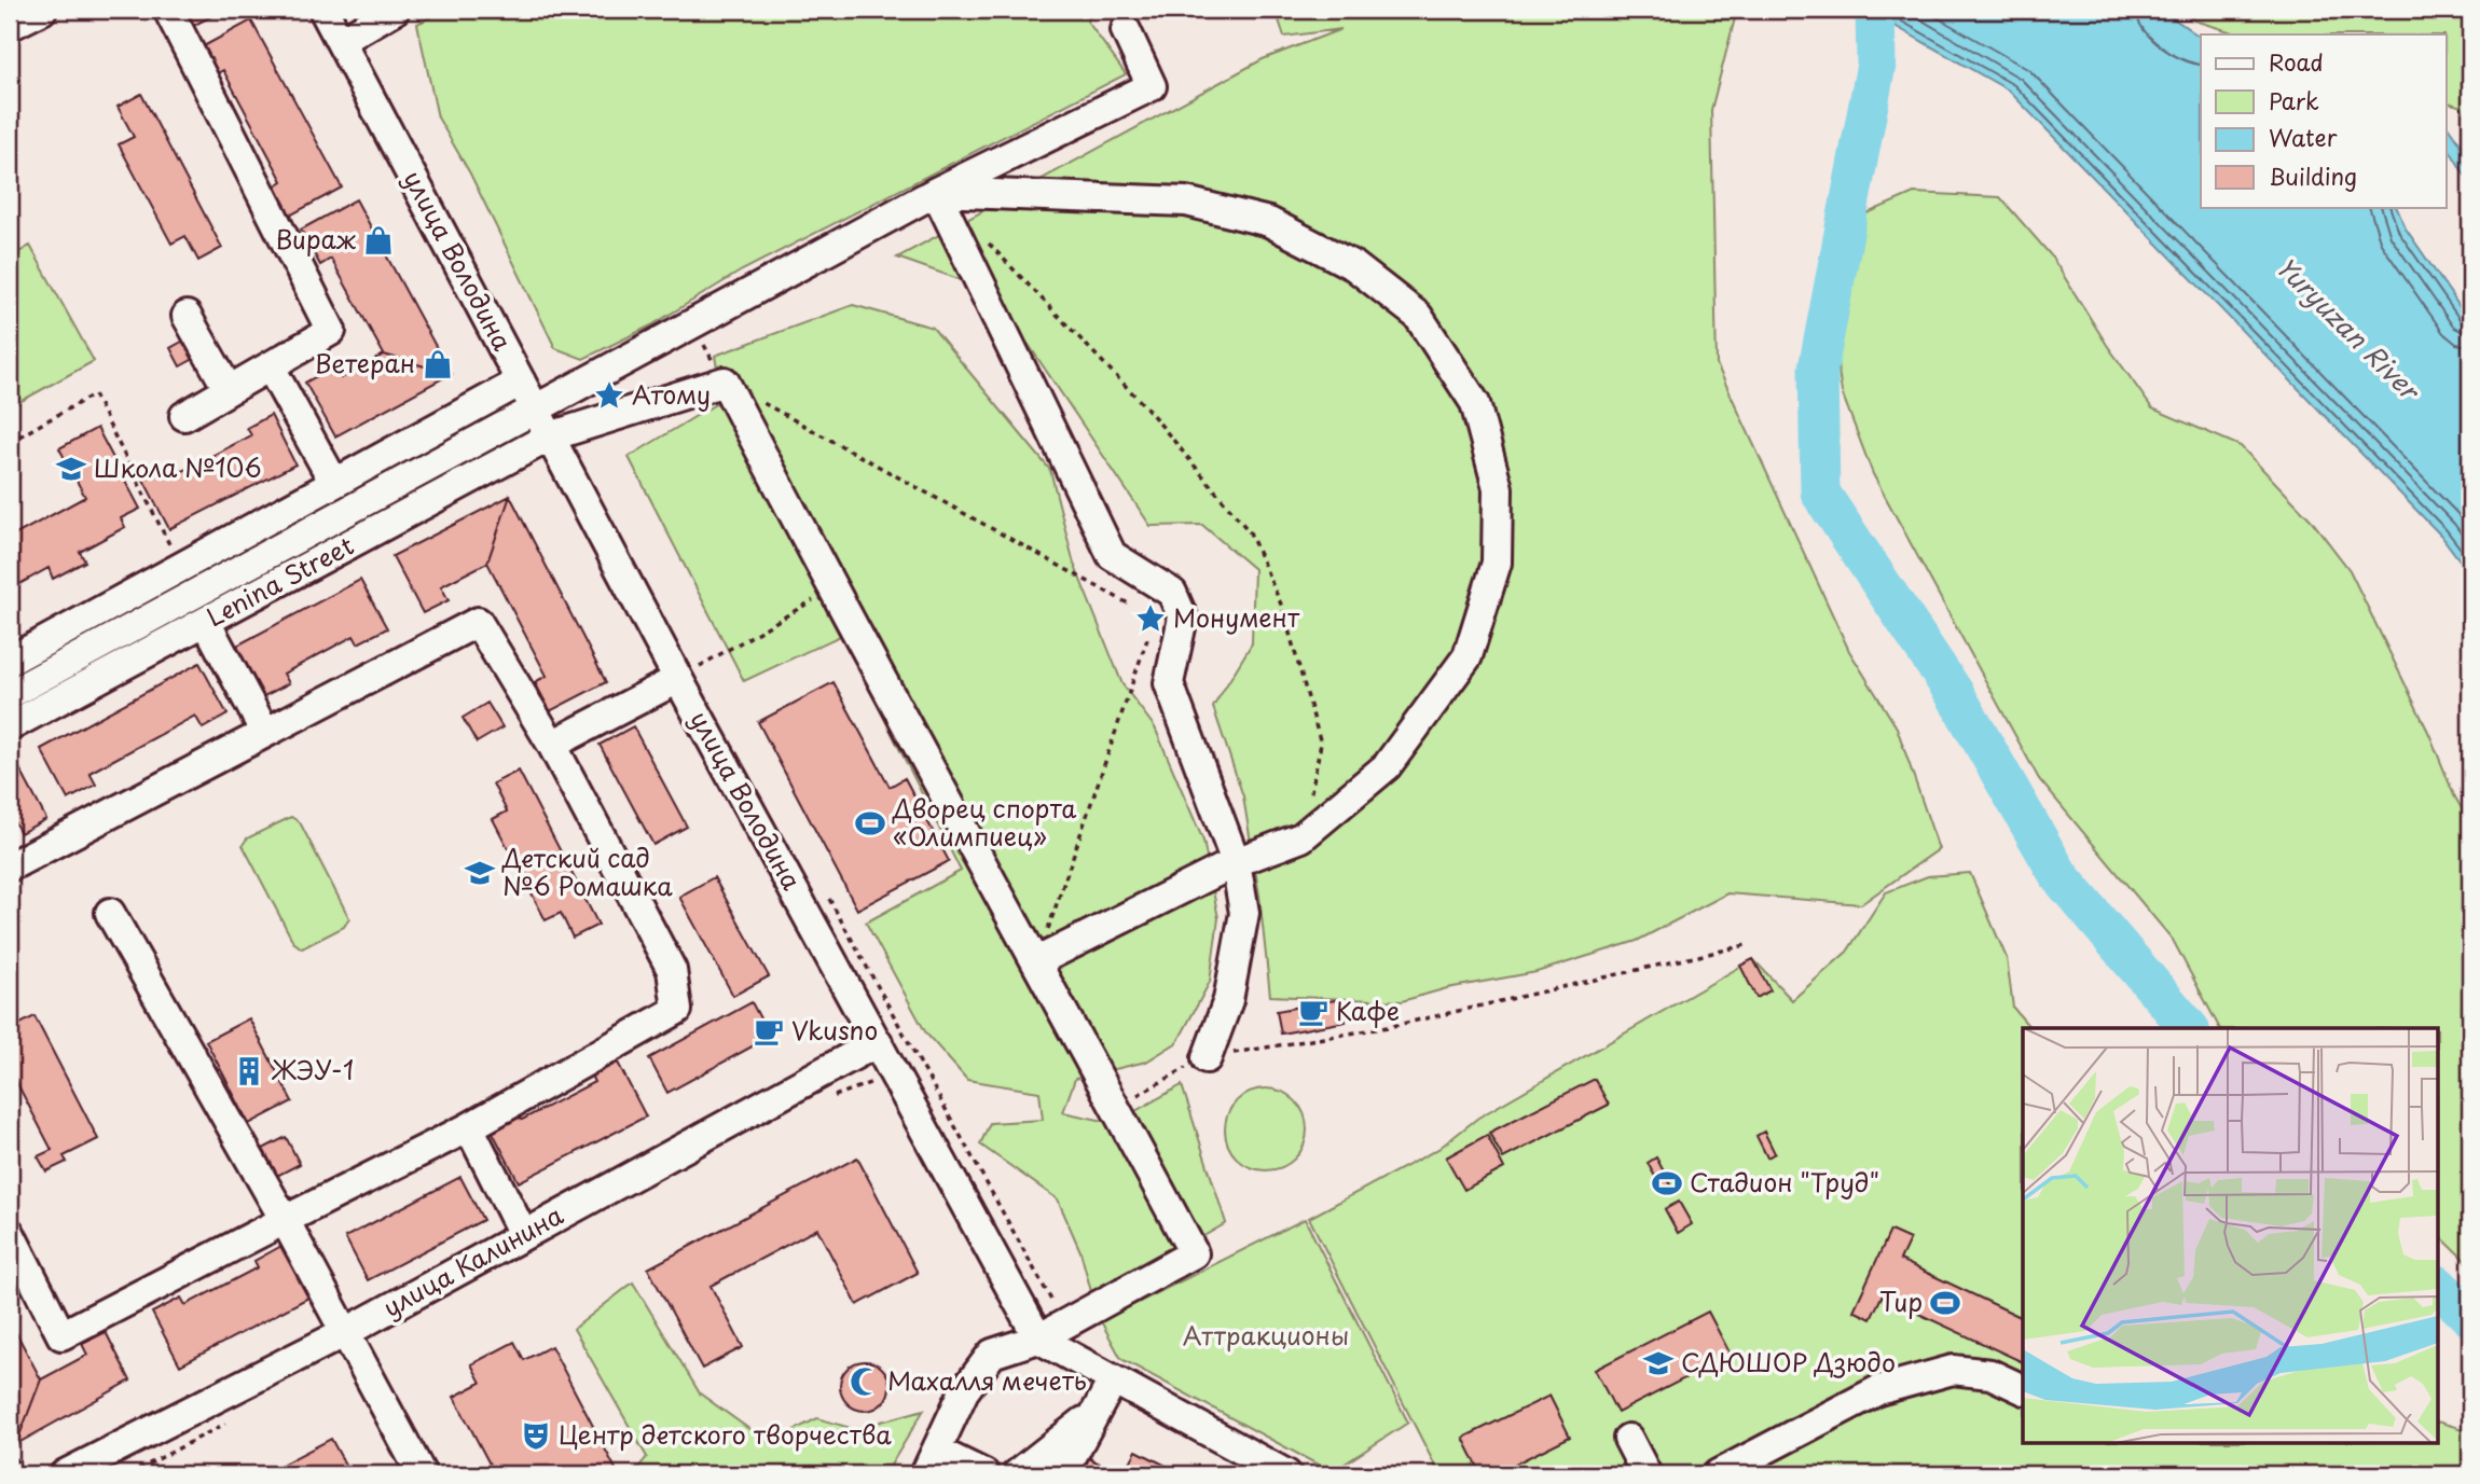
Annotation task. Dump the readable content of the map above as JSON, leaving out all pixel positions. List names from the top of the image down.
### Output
{
  "streets": {
    "street": ["улица Володина", "Lenina Street", "улица Калинина"]
  },
  "crossings": [
    ["улица Володина", "Lenina Street"],
    ["улица Володина", "улица Калинина"]
  ],
  "water": ["Yuryuzan River"],
  "parks": ["Аттракционы"],
  "places": {
    "shop": ["Вираж", "Ветеран"],
    "place": ["Атому", "Монумент"],
    "school or university": ["Школа №106", "Детский сад №6 Ромашка", "СДЮШОР Дзюдо"],
    "sports": ["Дворец спорта «Олимпиец»", "Стадион \"Труд\"", "Тир"],
    "cafe": ["Кафе", "Vkusno"],
    "building": ["ЖЭУ-1"],
    "mosque": ["Махалля мечеть"],
    "theatre": ["Центр детского творчества"]
  },
  "legend": [
    "Road",
    "Park",
    "Water",
    "Building"
  ]
}
